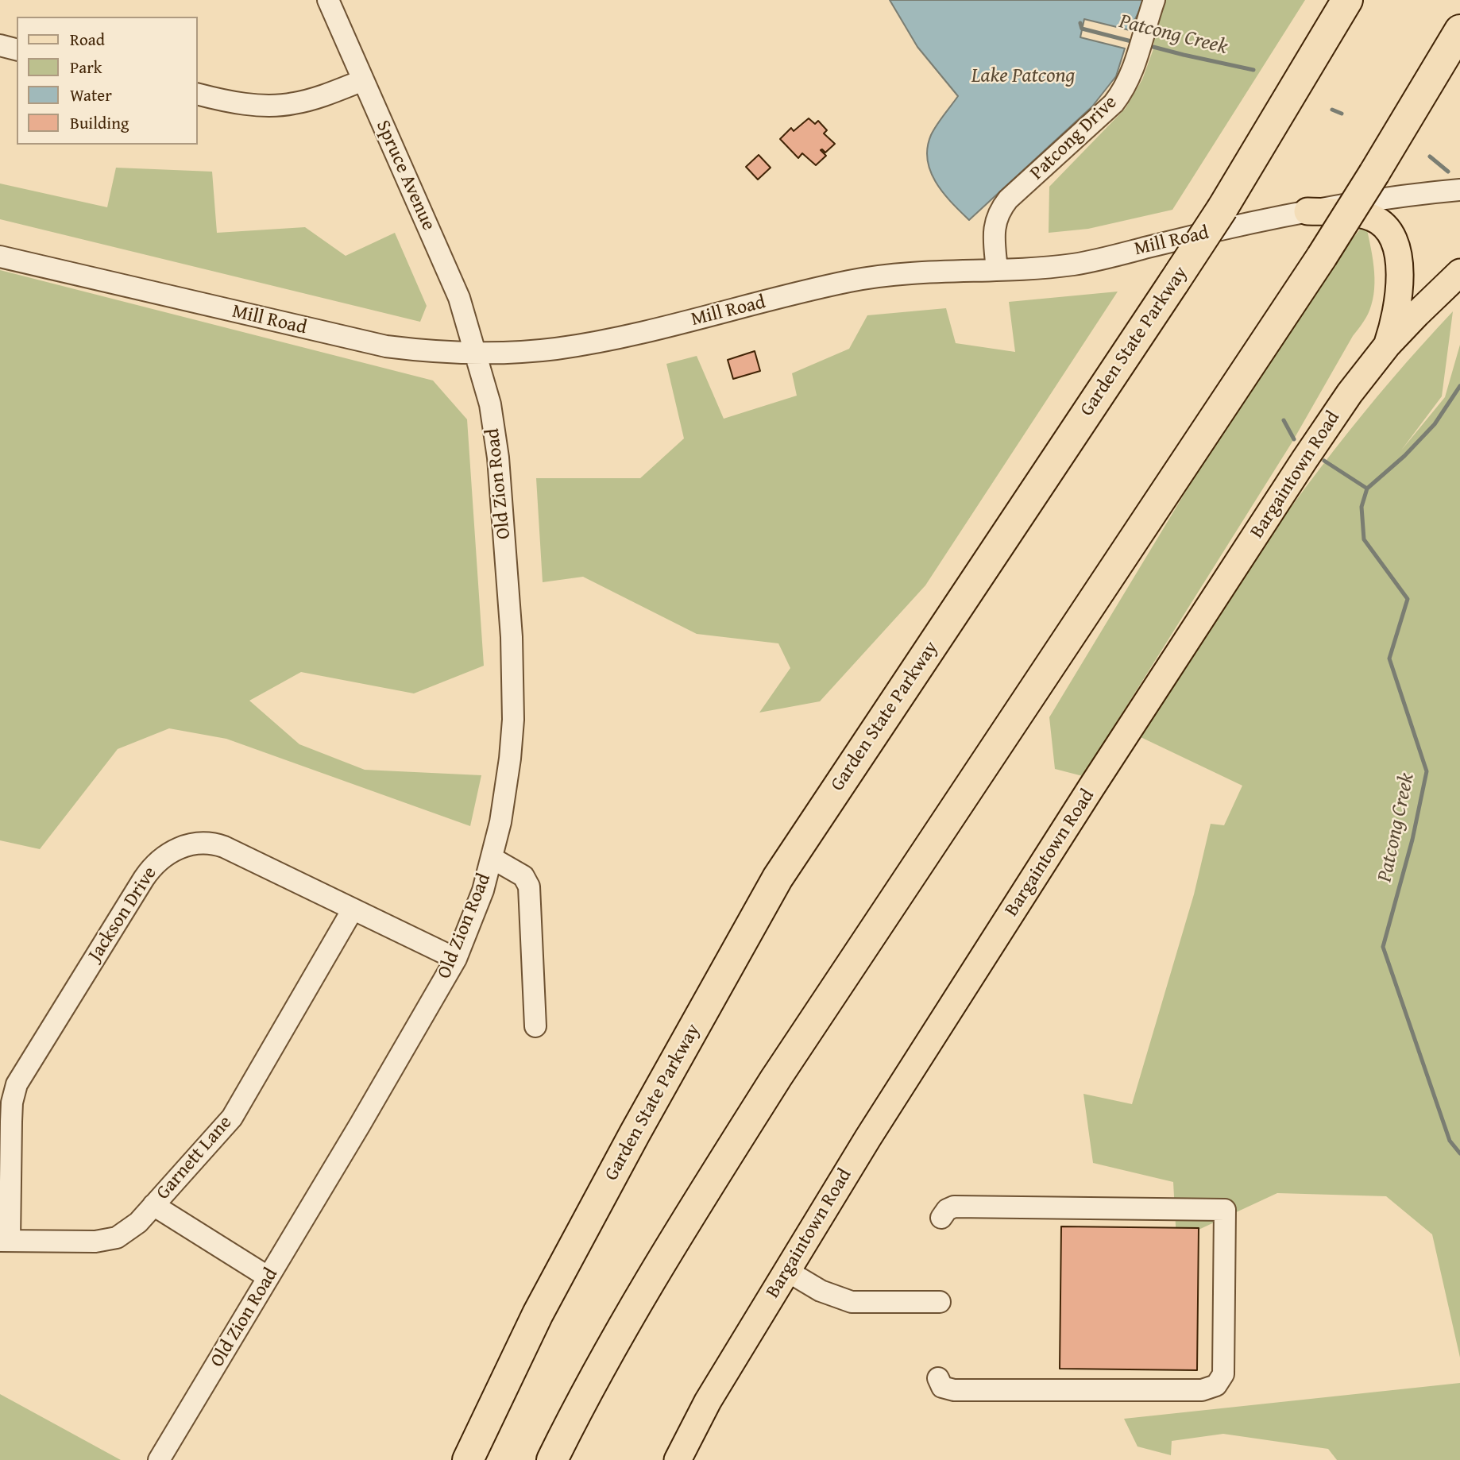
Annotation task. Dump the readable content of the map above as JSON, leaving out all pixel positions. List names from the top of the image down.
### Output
{
  "streets": {
    "highway": ["Garden State Parkway"],
    "main road": ["Bargaintown Road"],
    "street": [
      "Patcong Drive",
      "Spruce Avenue",
      "Mill Road",
      "Old Zion Road",
      "Jackson Drive",
      "Garnett Lane"
    ]
  },
  "crossings": [
    ["Patcong Drive", "Mill Road"],
    ["Spruce Avenue", "Mill Road"],
    ["Spruce Avenue", "Old Zion Road"],
    ["Mill Road", "Old Zion Road"],
    ["Old Zion Road", "Jackson Drive"],
    ["Jackson Drive", "Garnett Lane"]
  ],
  "water": ["Patcong Creek", "Lake Patcong"],
  "legend": [
    "Road",
    "Park",
    "Water",
    "Building"
  ]
}
